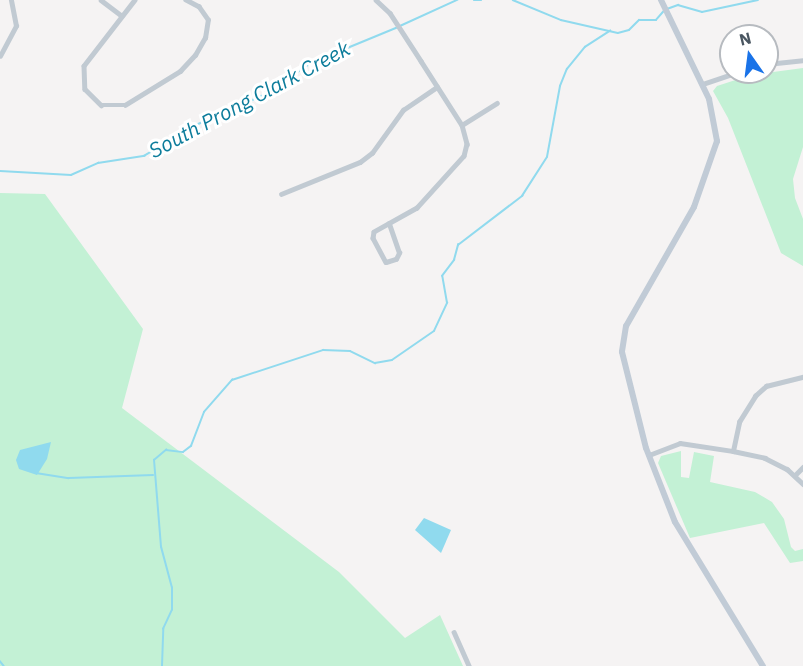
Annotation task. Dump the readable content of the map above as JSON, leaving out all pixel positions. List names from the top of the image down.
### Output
{
  "water": ["South Prong Clark Creek"],
  "north": "top"
}
